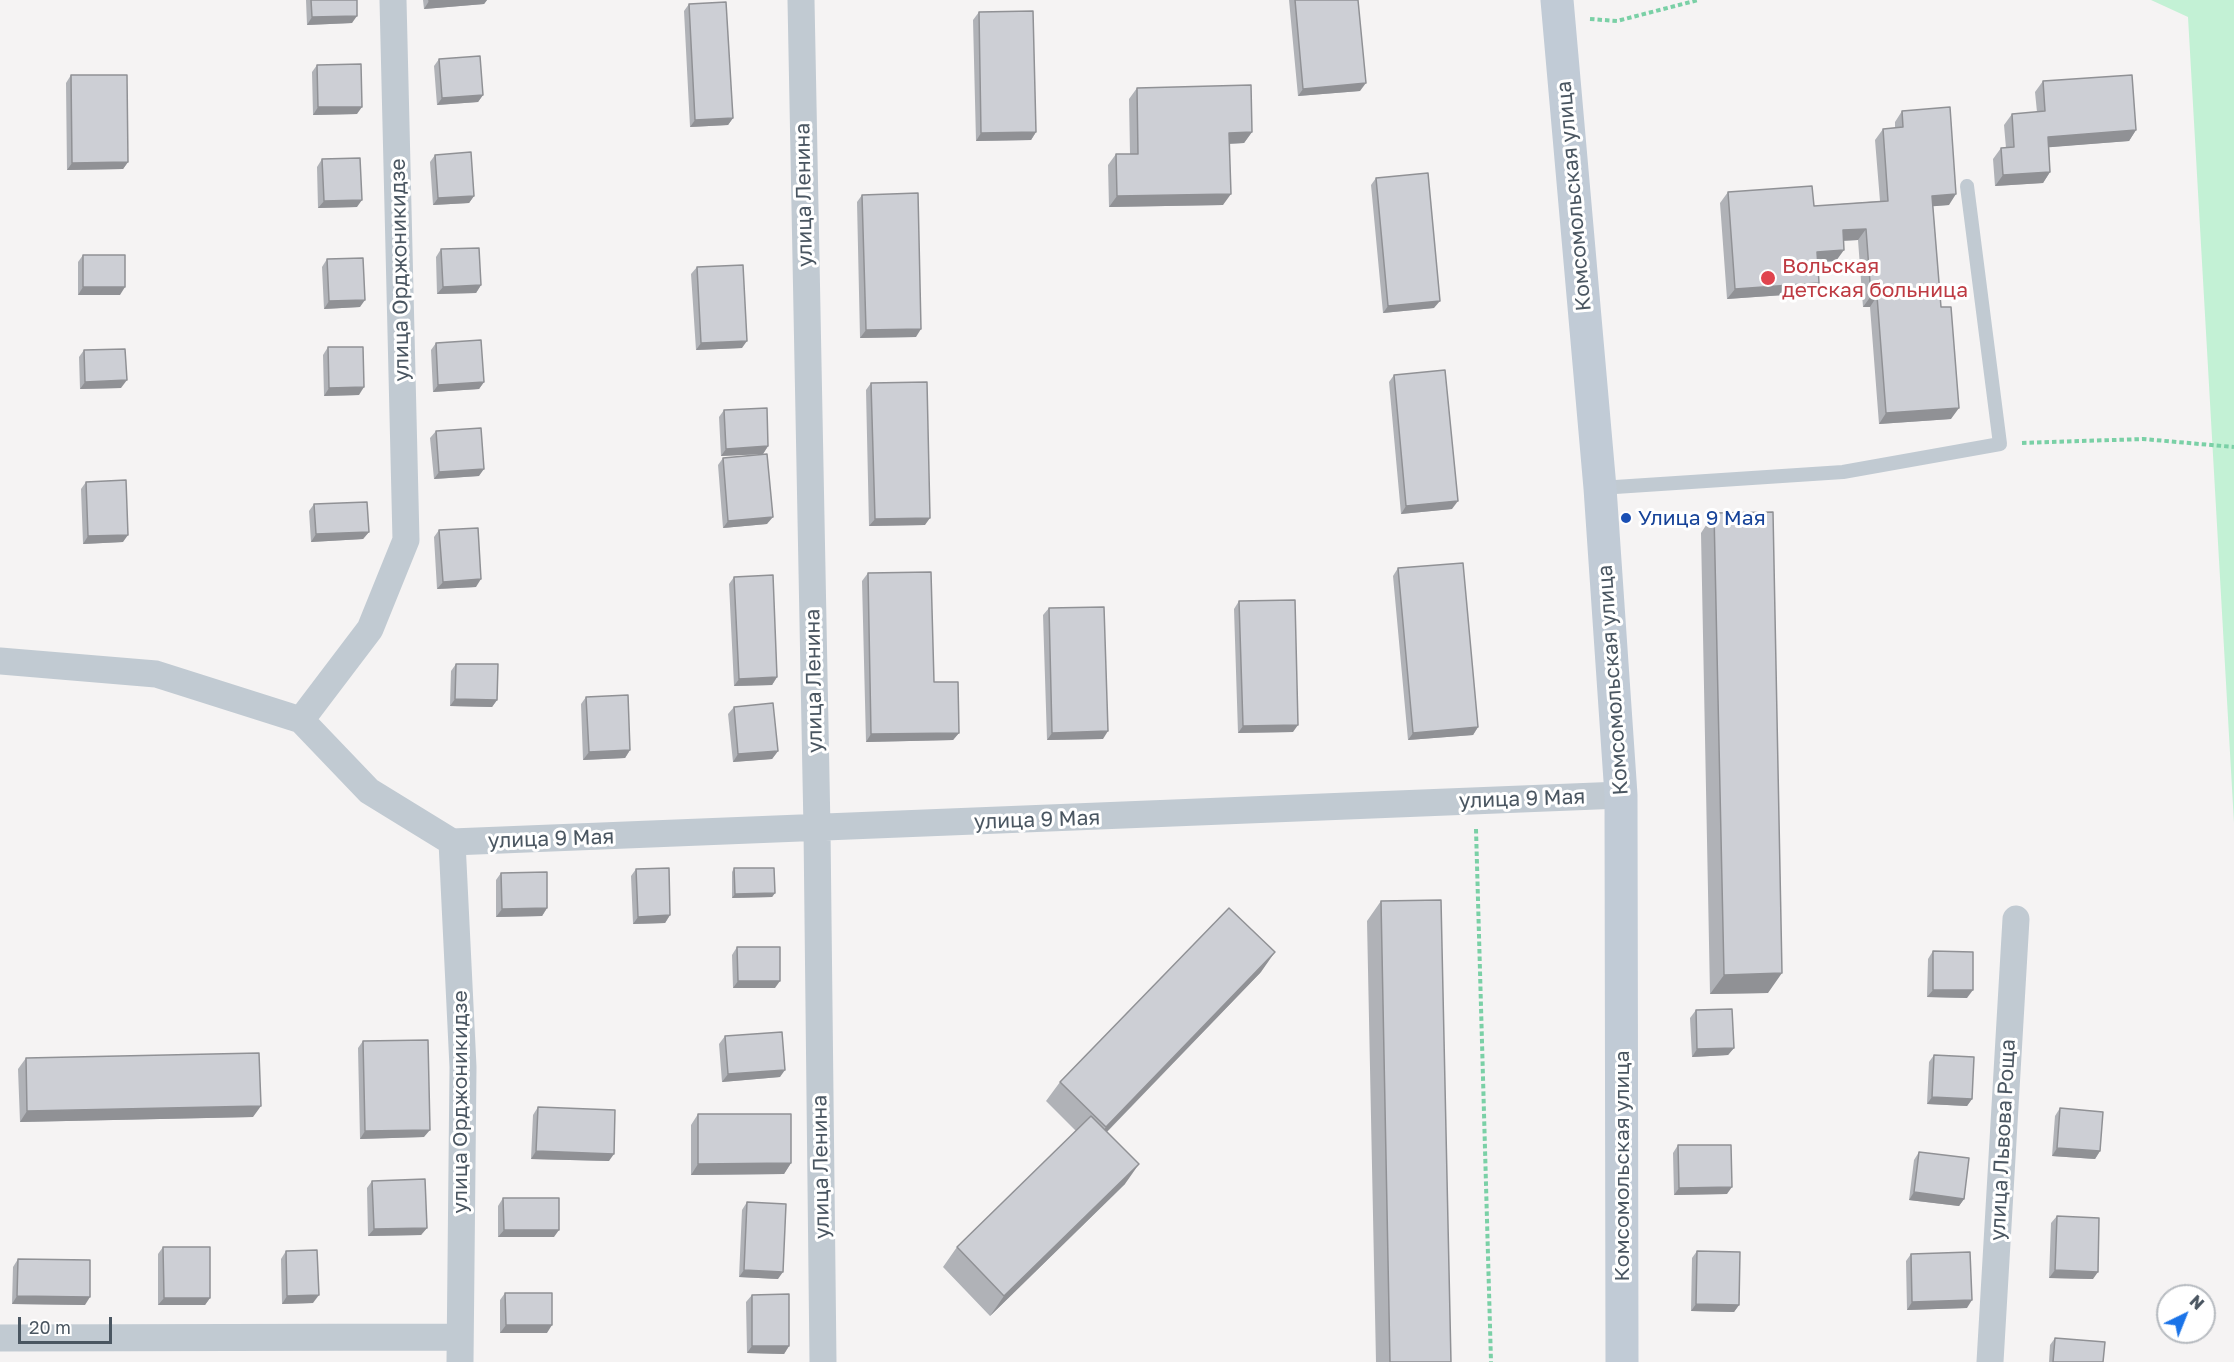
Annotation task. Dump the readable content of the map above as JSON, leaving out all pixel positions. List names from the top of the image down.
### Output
{
  "streets": {
    "main road": ["Комсомольская улица"],
    "street": [
      "улица Ленина",
      "улица Орджоникидзе",
      "улица 9 Мая",
      "улица Львова Роща"
    ]
  },
  "crossings": [
    ["улица Ленина", "улица 9 Мая"],
    ["Комсомольская улица", "улица 9 Мая"],
    ["улица Орджоникидзе", "улица 9 Мая"]
  ],
  "places": ["Вольская детская больница", "Улица 9 Мая"],
  "scale_bar": "20 m",
  "north": "top right"
}
